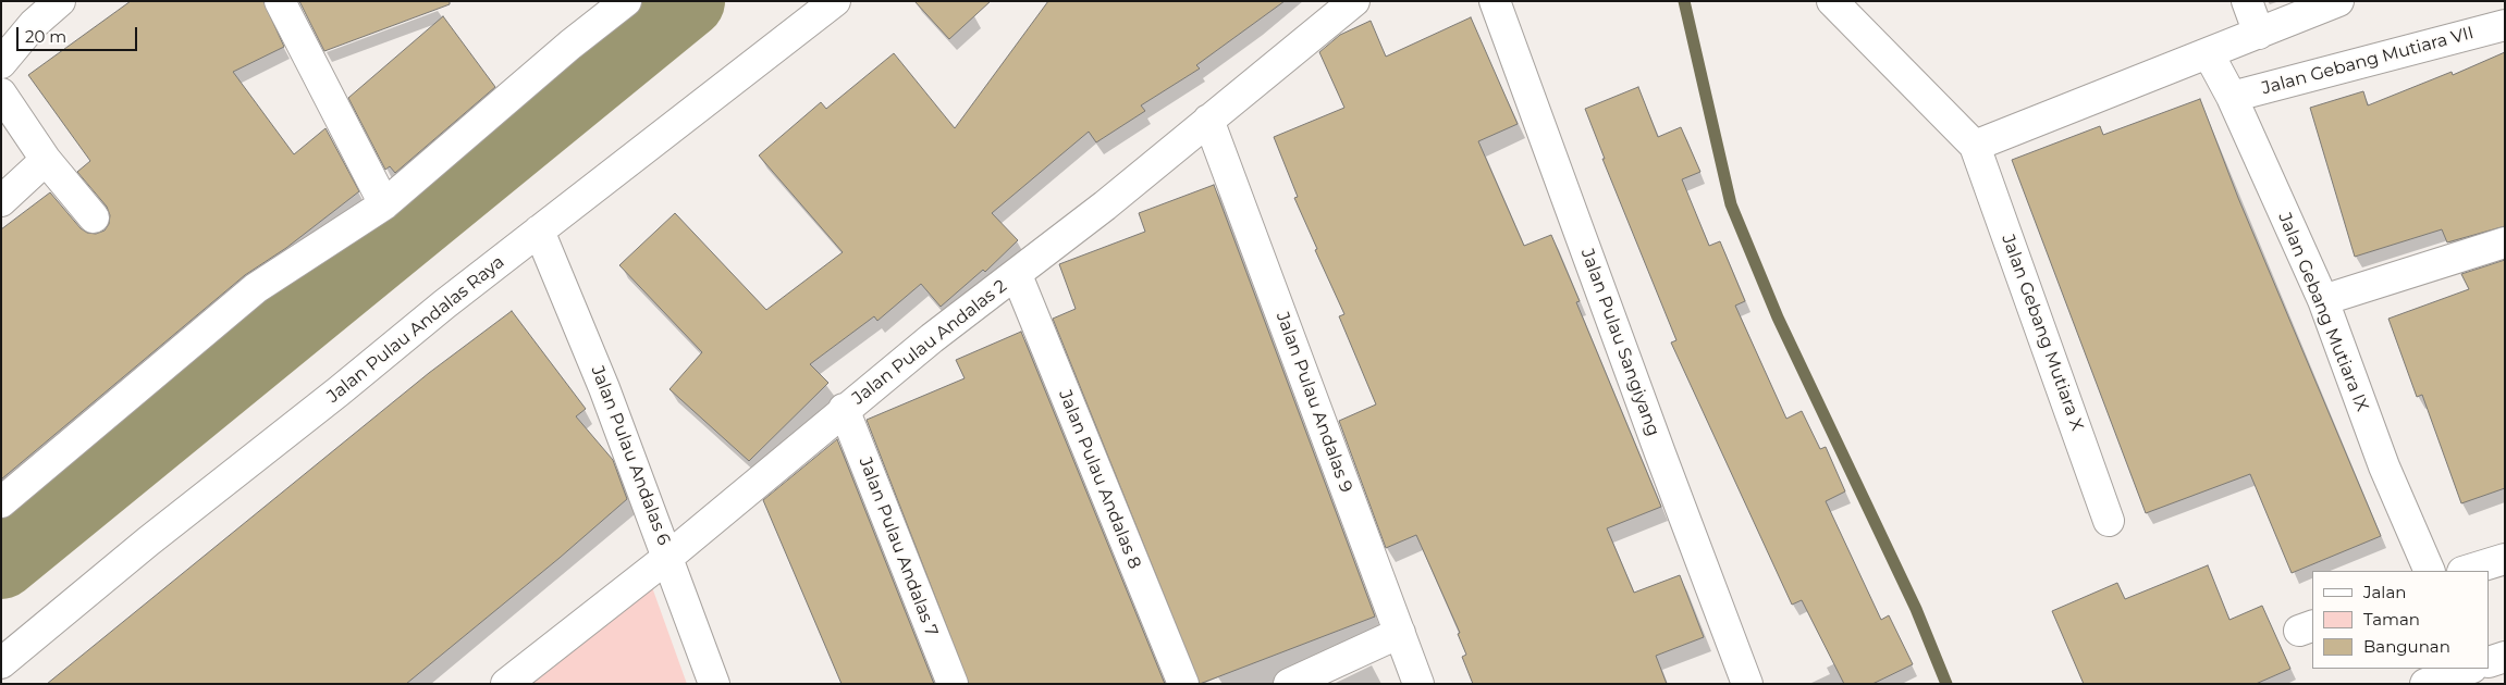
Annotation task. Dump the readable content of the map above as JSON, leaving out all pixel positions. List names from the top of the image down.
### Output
{
  "streets": {
    "street": [
      "Jalan Gebang Mutiara VII",
      "Jalan Gebang Mutiara IX",
      "Jalan Pulau Andalas Raya",
      "Jalan Gebang Mutiara X",
      "Jalan Pulau Andalas 2",
      "Jalan Pulau Sangiyang",
      "Jalan Pulau Andalas 9",
      "Jalan Pulau Andalas 6",
      "Jalan Pulau Andalas 8",
      "Jalan Pulau Andalas 7"
    ]
  },
  "crossings": [
    ["Jalan Gebang Mutiara VII", "Jalan Gebang Mutiara IX"],
    ["Jalan Pulau Andalas Raya", "Jalan Pulau Andalas 6"],
    ["Jalan Pulau Andalas 2", "Jalan Pulau Andalas 9"],
    ["Jalan Pulau Andalas 2", "Jalan Pulau Andalas 6"],
    ["Jalan Pulau Andalas 2", "Jalan Pulau Andalas 8"],
    ["Jalan Pulau Andalas 2", "Jalan Pulau Andalas 7"]
  ],
  "legend": ["Jalan", "Taman", "Bangunan"],
  "scale_bar": "20 m"
}
